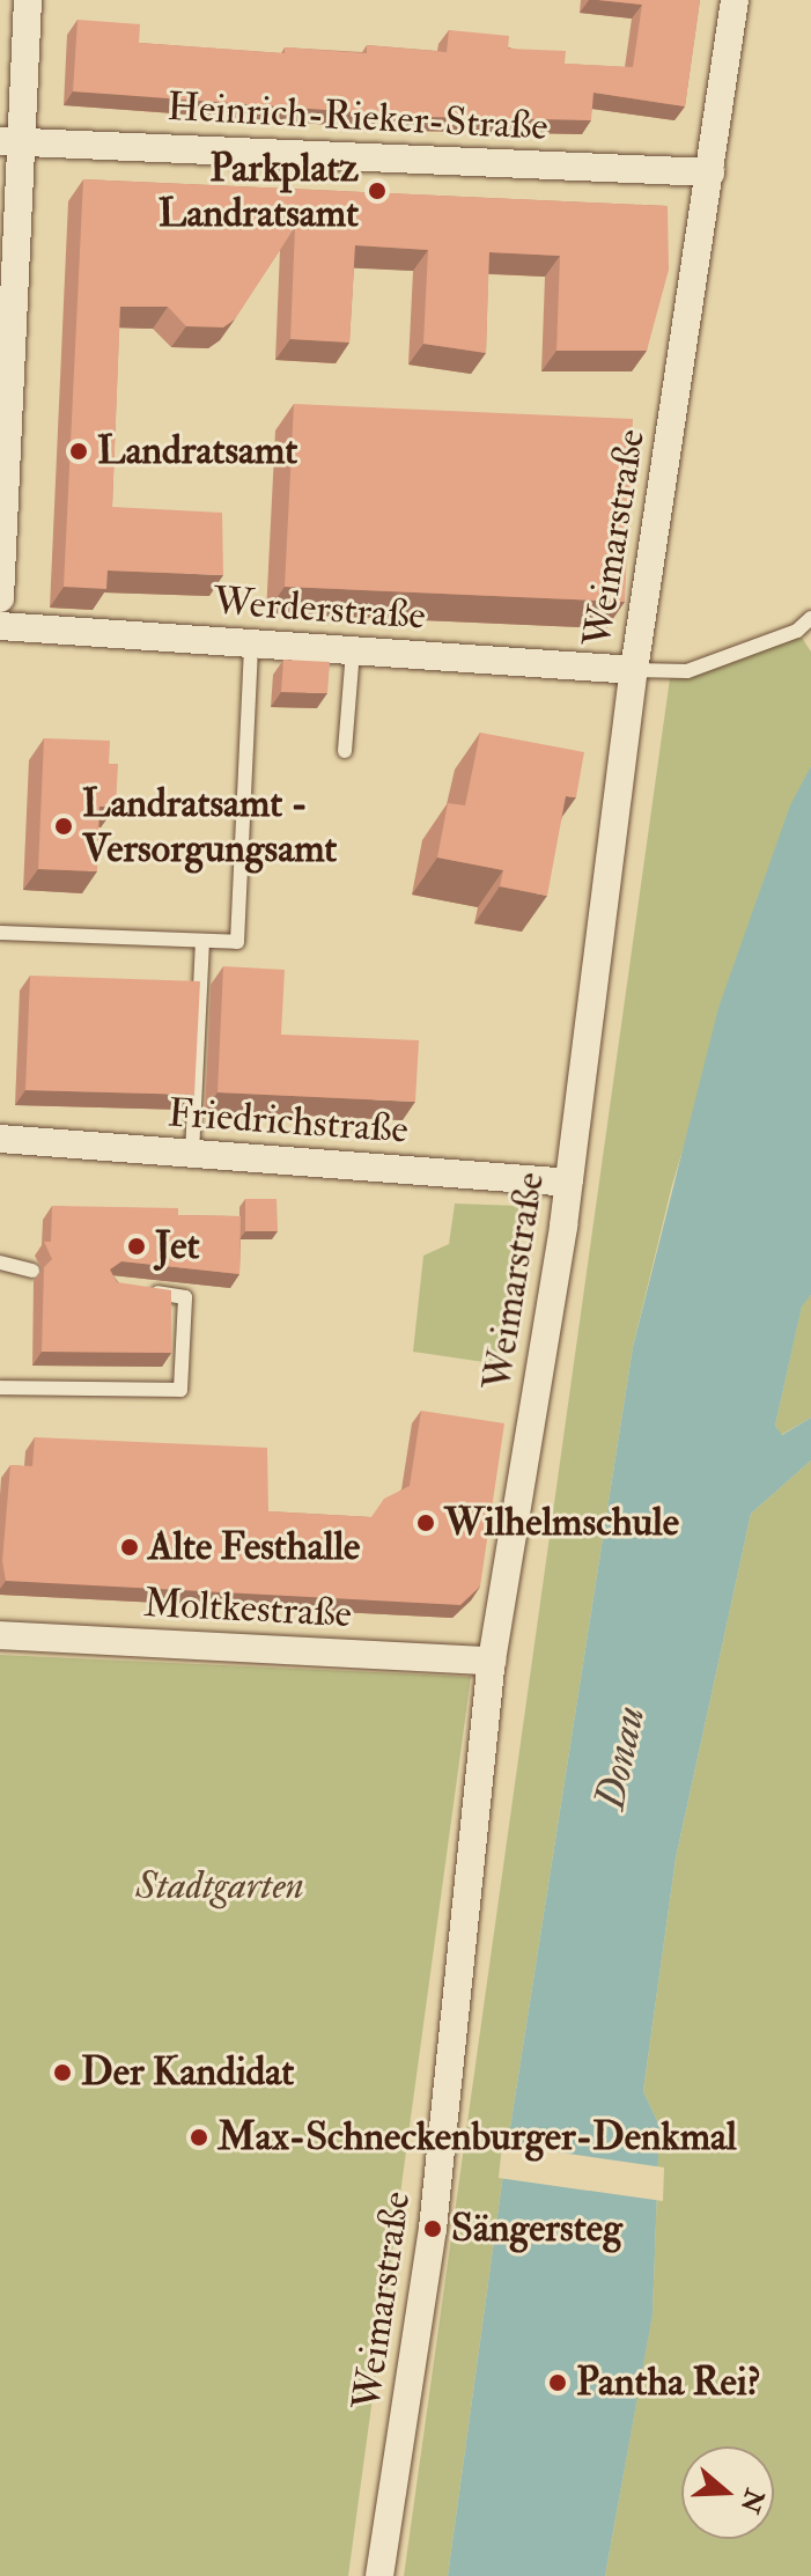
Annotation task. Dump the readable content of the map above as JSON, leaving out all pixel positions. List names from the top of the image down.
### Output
{
  "streets": {
    "street": [
      "Heinrich-Rieker-Straße",
      "Weimarstraße",
      "Werderstraße",
      "Friedrichstraße",
      "Moltkestraße"
    ]
  },
  "crossings": [
    ["Heinrich-Rieker-Straße", "Weimarstraße"],
    ["Weimarstraße", "Werderstraße"],
    ["Weimarstraße", "Friedrichstraße"],
    ["Weimarstraße", "Moltkestraße"]
  ],
  "water": ["Donau"],
  "parks": ["Stadtgarten"],
  "places": [
    "Parkplatz Landratsamt",
    "Landratsamt",
    "Landratsamt - Versorgungsamt",
    "Jet",
    "Wilhelmschule",
    "Alte Festhalle",
    "Der Kandidat",
    "Max-Schneckenburger-Denkmal",
    "Sängersteg",
    "Pantha Rei?"
  ],
  "north": "right"
}
